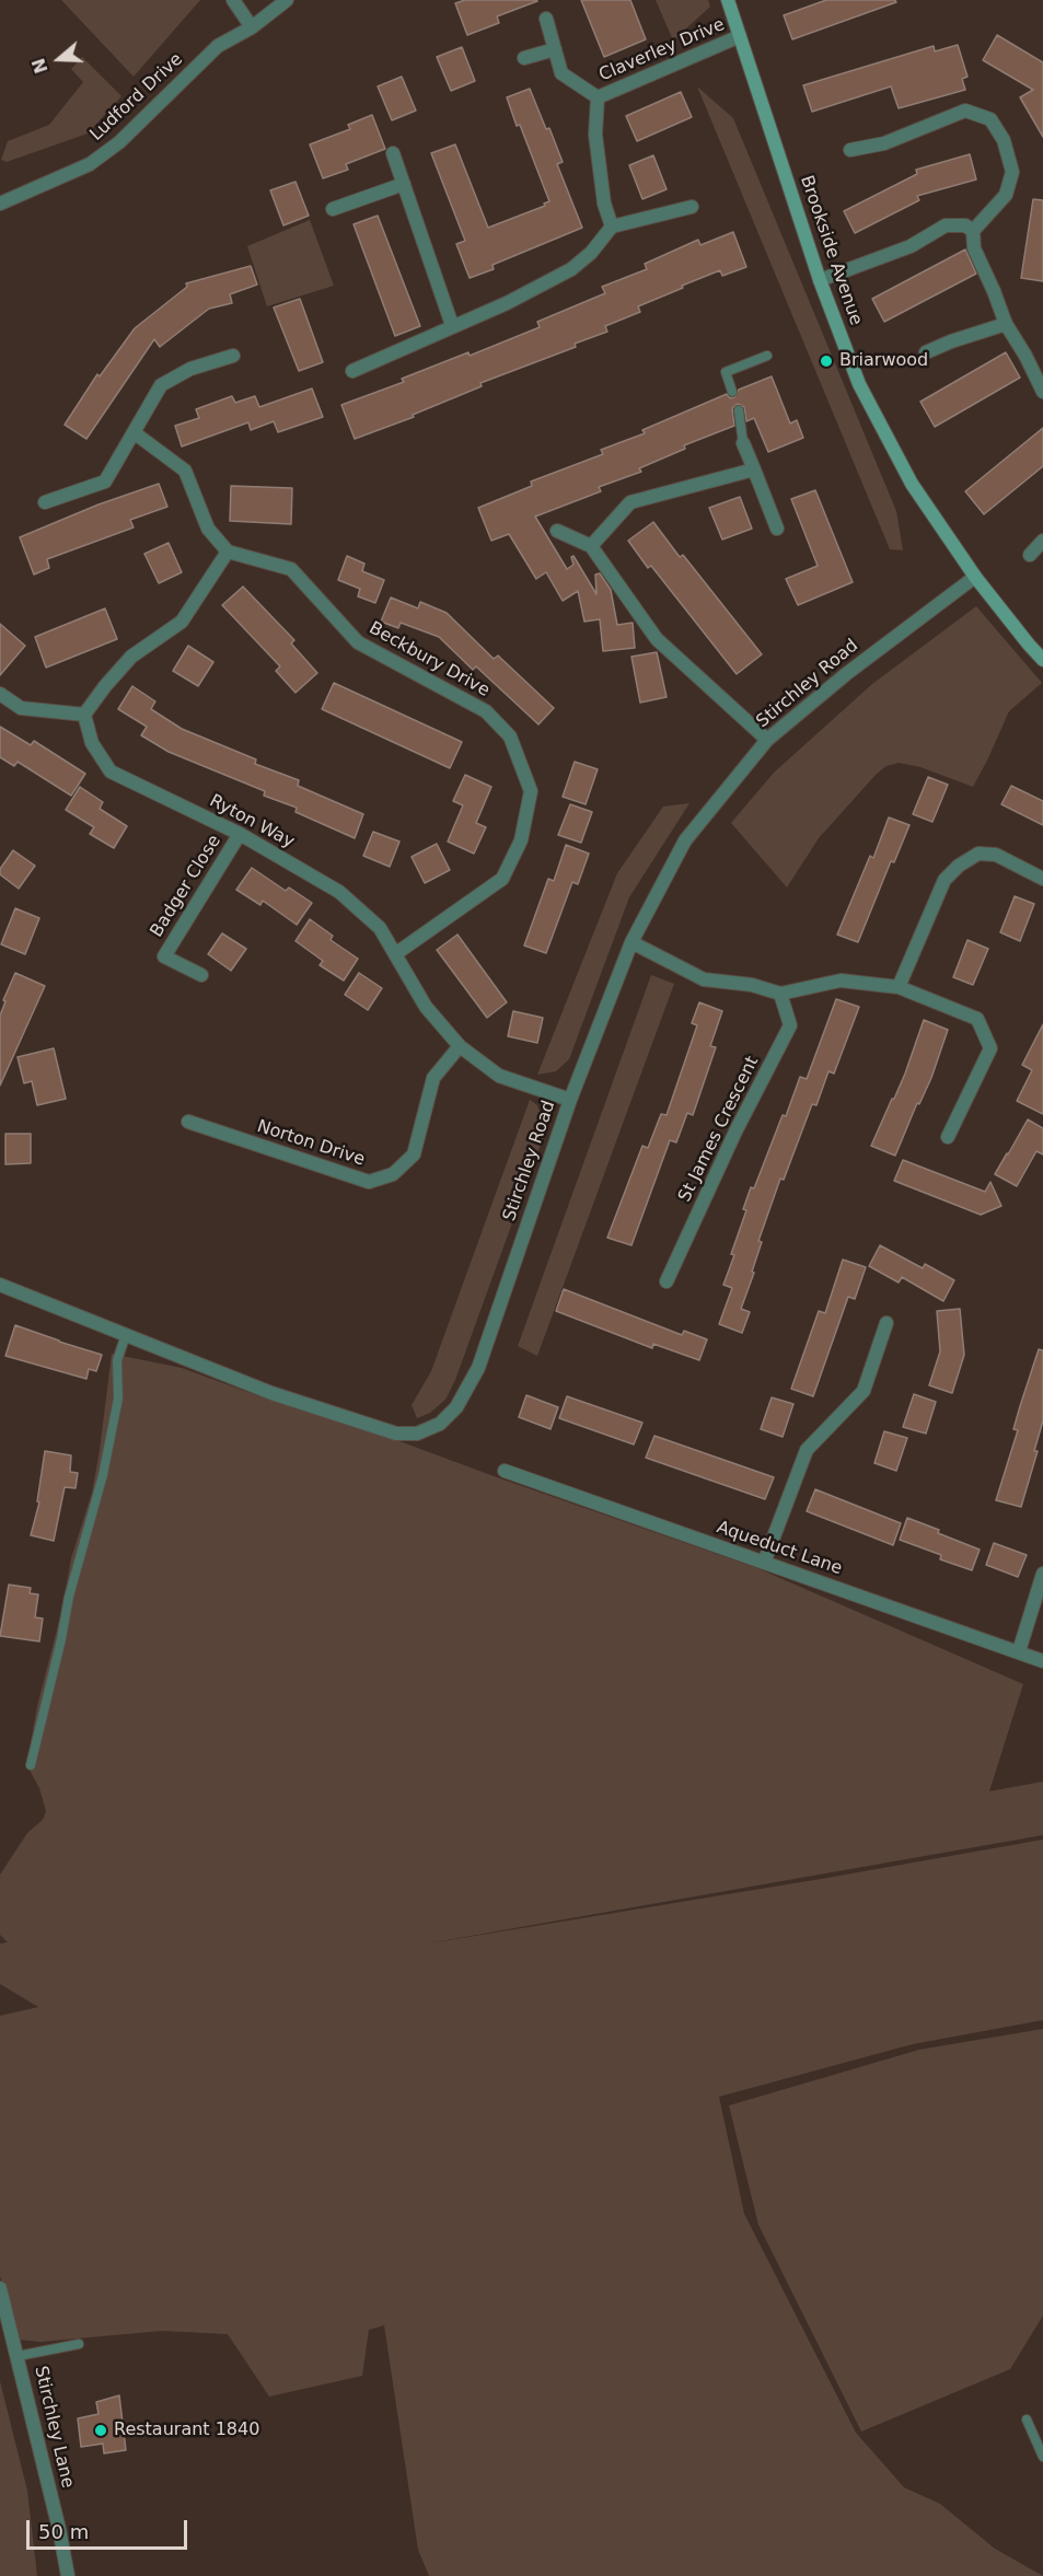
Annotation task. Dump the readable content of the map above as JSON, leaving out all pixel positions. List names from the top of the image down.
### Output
{
  "streets": {
    "street": [
      "Claverley Drive",
      "Ludford Drive",
      "Brookside Avenue",
      "Beckbury Drive",
      "Stirchley Road",
      "Ryton Way",
      "Badger Close",
      "St James Crescent",
      "Norton Drive",
      "Aqueduct Lane",
      "Stirchley Lane"
    ]
  },
  "crossings": [
    ["Claverley Drive", "Brookside Avenue"],
    ["Brookside Avenue", "Stirchley Road"],
    ["Beckbury Drive", "Ryton Way"],
    ["Stirchley Road", "Ryton Way"],
    ["Ryton Way", "Badger Close"],
    ["Ryton Way", "Norton Drive"]
  ],
  "places": ["Briarwood", "Restaurant 1840"],
  "scale_bar": "50 m",
  "north": "left"
}
